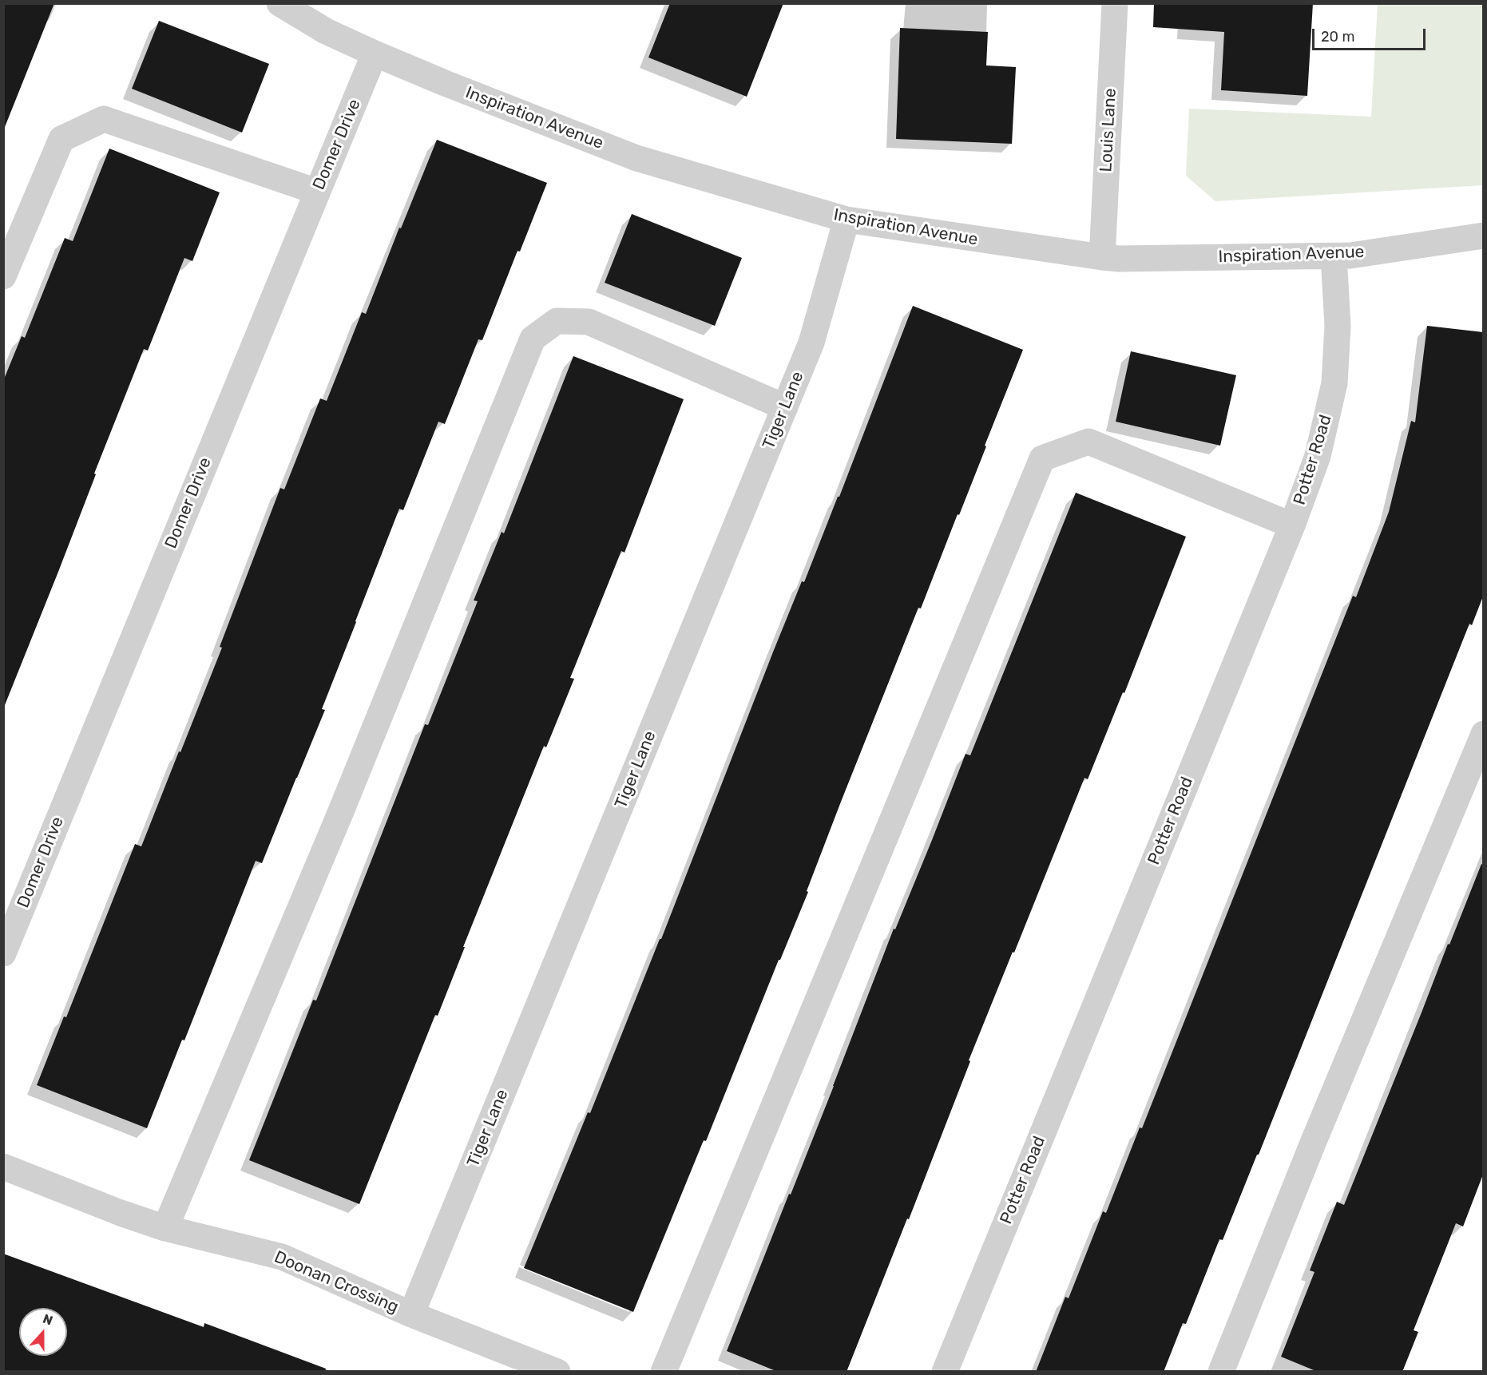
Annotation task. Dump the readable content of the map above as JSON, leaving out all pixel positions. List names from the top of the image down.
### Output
{
  "streets": {
    "street": [
      "Inspiration Avenue",
      "Louis Lane",
      "Domer Drive",
      "Tiger Lane",
      "Potter Road",
      "Doonan Crossing"
    ]
  },
  "crossings": [
    ["Inspiration Avenue", "Louis Lane"],
    ["Inspiration Avenue", "Domer Drive"],
    ["Inspiration Avenue", "Tiger Lane"],
    ["Inspiration Avenue", "Potter Road"],
    ["Tiger Lane", "Doonan Crossing"]
  ],
  "scale_bar": "20 m",
  "north": "top"
}
